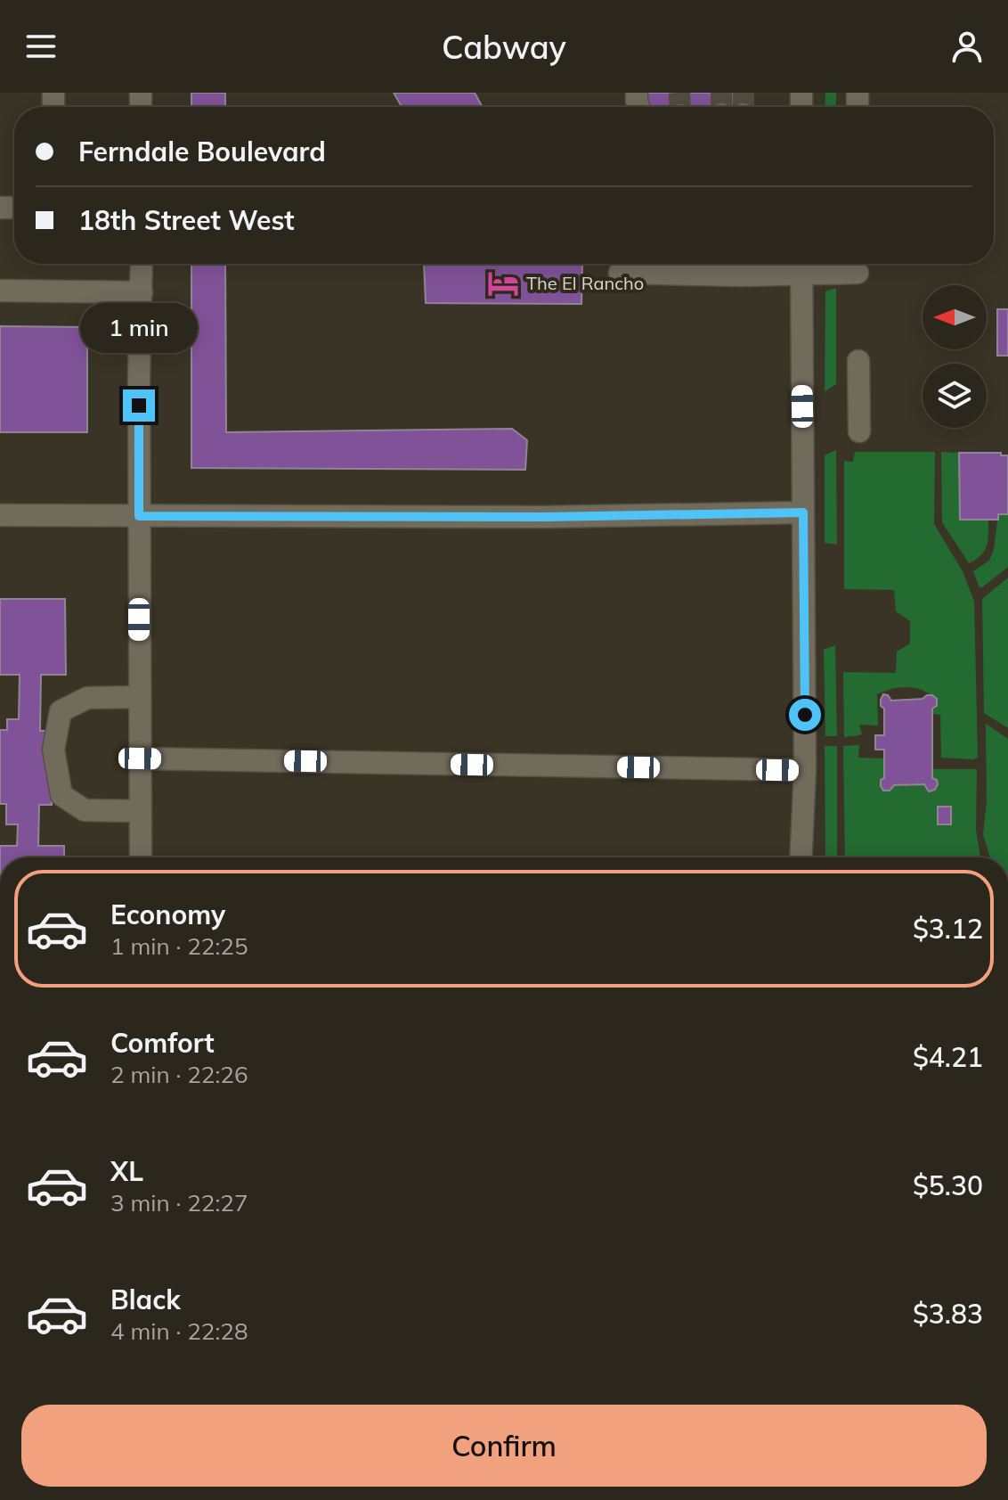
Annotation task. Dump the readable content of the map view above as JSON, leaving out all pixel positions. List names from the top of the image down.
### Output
{
  "places": {
    "hotel": ["The El Rancho"]
  },
  "north": "left",
  "page": {
    "header": "Cabway",
    "banner": ["Ferndale Boulevard", "18th Street West"],
    "bubble": "1 min",
    "list": [
      {
        "name": "Economy",
        "note": "1 min · 22:25",
        "value": "$3.12"
      },
      {
        "name": "Comfort",
        "note": "2 min · 22:26",
        "value": "$4.21"
      },
      {
        "name": "XL",
        "note": "3 min · 22:27",
        "value": "$5.30"
      },
      {
        "name": "Black",
        "note": "4 min · 22:28",
        "value": "$3.83"
      }
    ],
    "buttons": "Confirm"
  }
}
